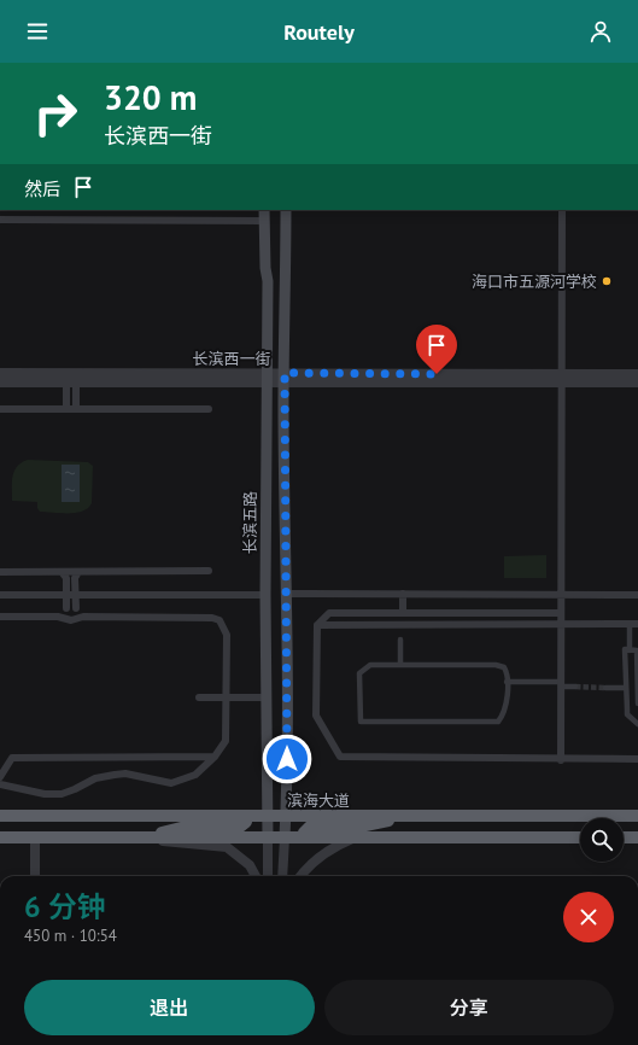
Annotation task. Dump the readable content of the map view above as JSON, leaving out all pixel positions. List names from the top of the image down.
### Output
{
  "streets": {
    "highway": ["滨海大道"],
    "main road": ["长滨五路"],
    "street": ["长滨西一街"]
  },
  "crossings": [
    ["长滨西一街", "长滨五路"],
    ["长滨五路", "滨海大道"]
  ],
  "places": ["海口市五源河学校"],
  "page": {
    "header": "Routely",
    "turn": ["320 m", "长滨西一街"],
    "then": "然后",
    "heading": ["6 分钟", "450 m · 10:54"],
    "buttons": ["退出", "分享"]
  }
}
